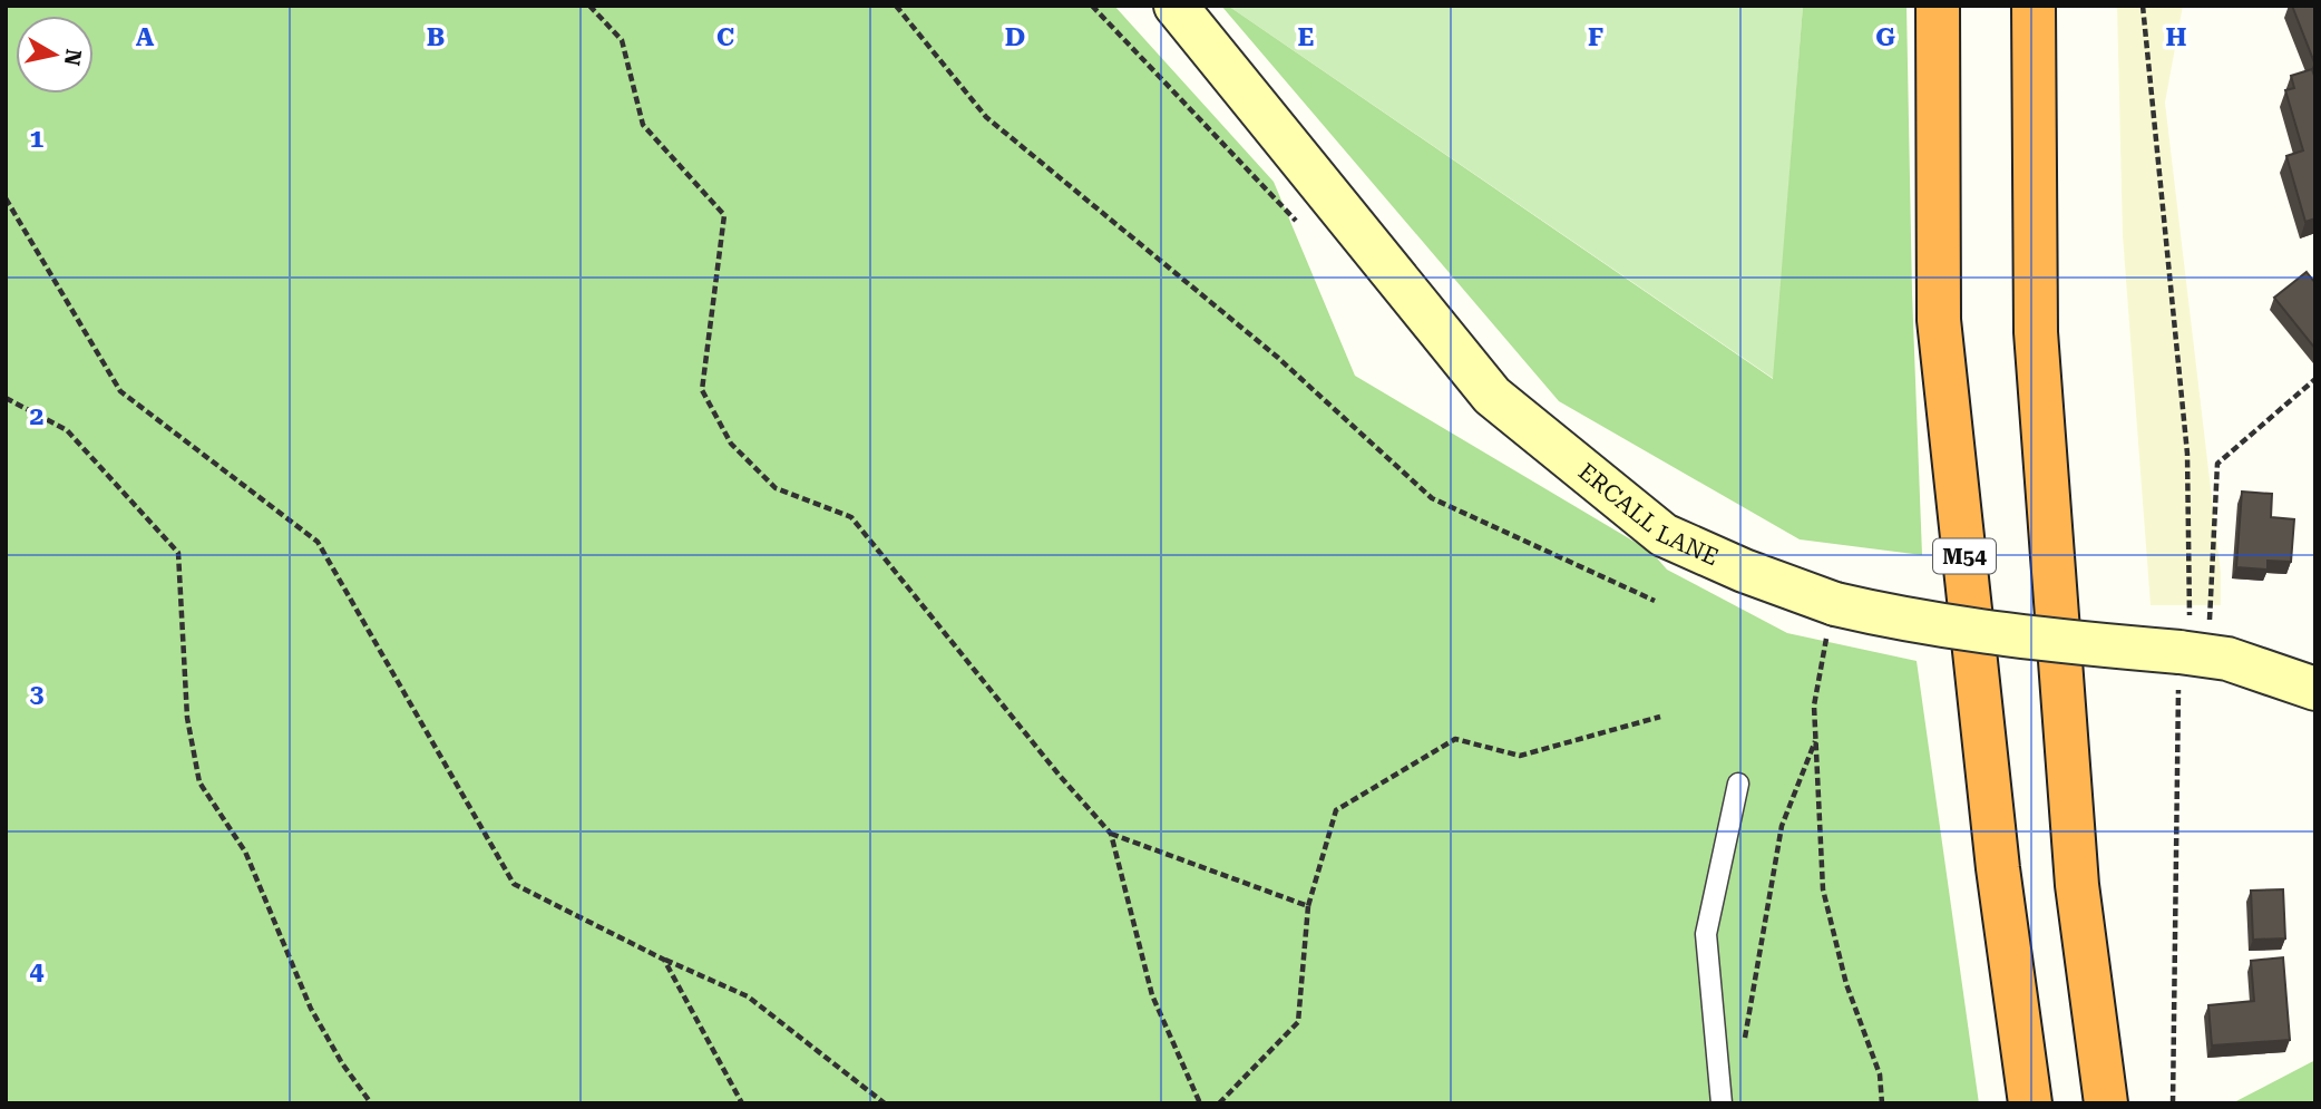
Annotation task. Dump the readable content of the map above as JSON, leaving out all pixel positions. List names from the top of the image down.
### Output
{
  "streets": {
    "highway": ["M54"],
    "street": ["ERCALL LANE"]
  },
  "north": "right",
  "grid": {
    "columns": [
      "A",
      "B",
      "C",
      "D",
      "E",
      "F",
      "G",
      "H"
    ],
    "rows": [
      "1",
      "2",
      "3",
      "4"
    ]
  }
}
